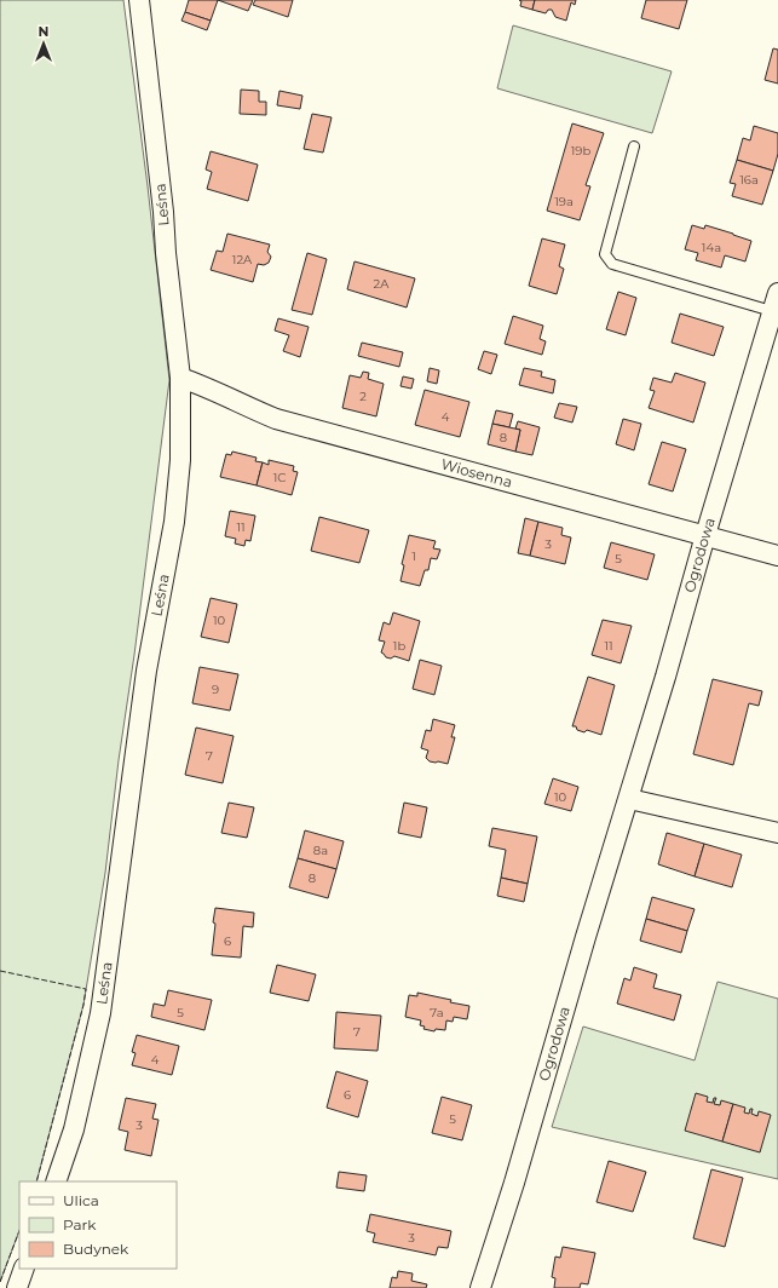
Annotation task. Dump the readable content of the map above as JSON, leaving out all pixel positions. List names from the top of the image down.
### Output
{
  "streets": {
    "street": ["Leśna", "Wiosenna", "Ogrodowa"]
  },
  "crossings": [
    ["Leśna", "Wiosenna"],
    ["Wiosenna", "Ogrodowa"]
  ],
  "house_numbers": [
    "19b",
    "16a",
    "19a",
    "14a",
    "12A",
    "2A",
    "2",
    "4",
    "8",
    "1C",
    "11",
    "3",
    "1",
    "5",
    "10",
    "1b",
    "11",
    "9",
    "7",
    "10",
    "8a",
    "8",
    "6",
    "5",
    "7a",
    "7",
    "4",
    "6",
    "5",
    "3",
    "3"
  ],
  "legend": ["Ulica", "Park", "Budynek"],
  "north": "top"
}
